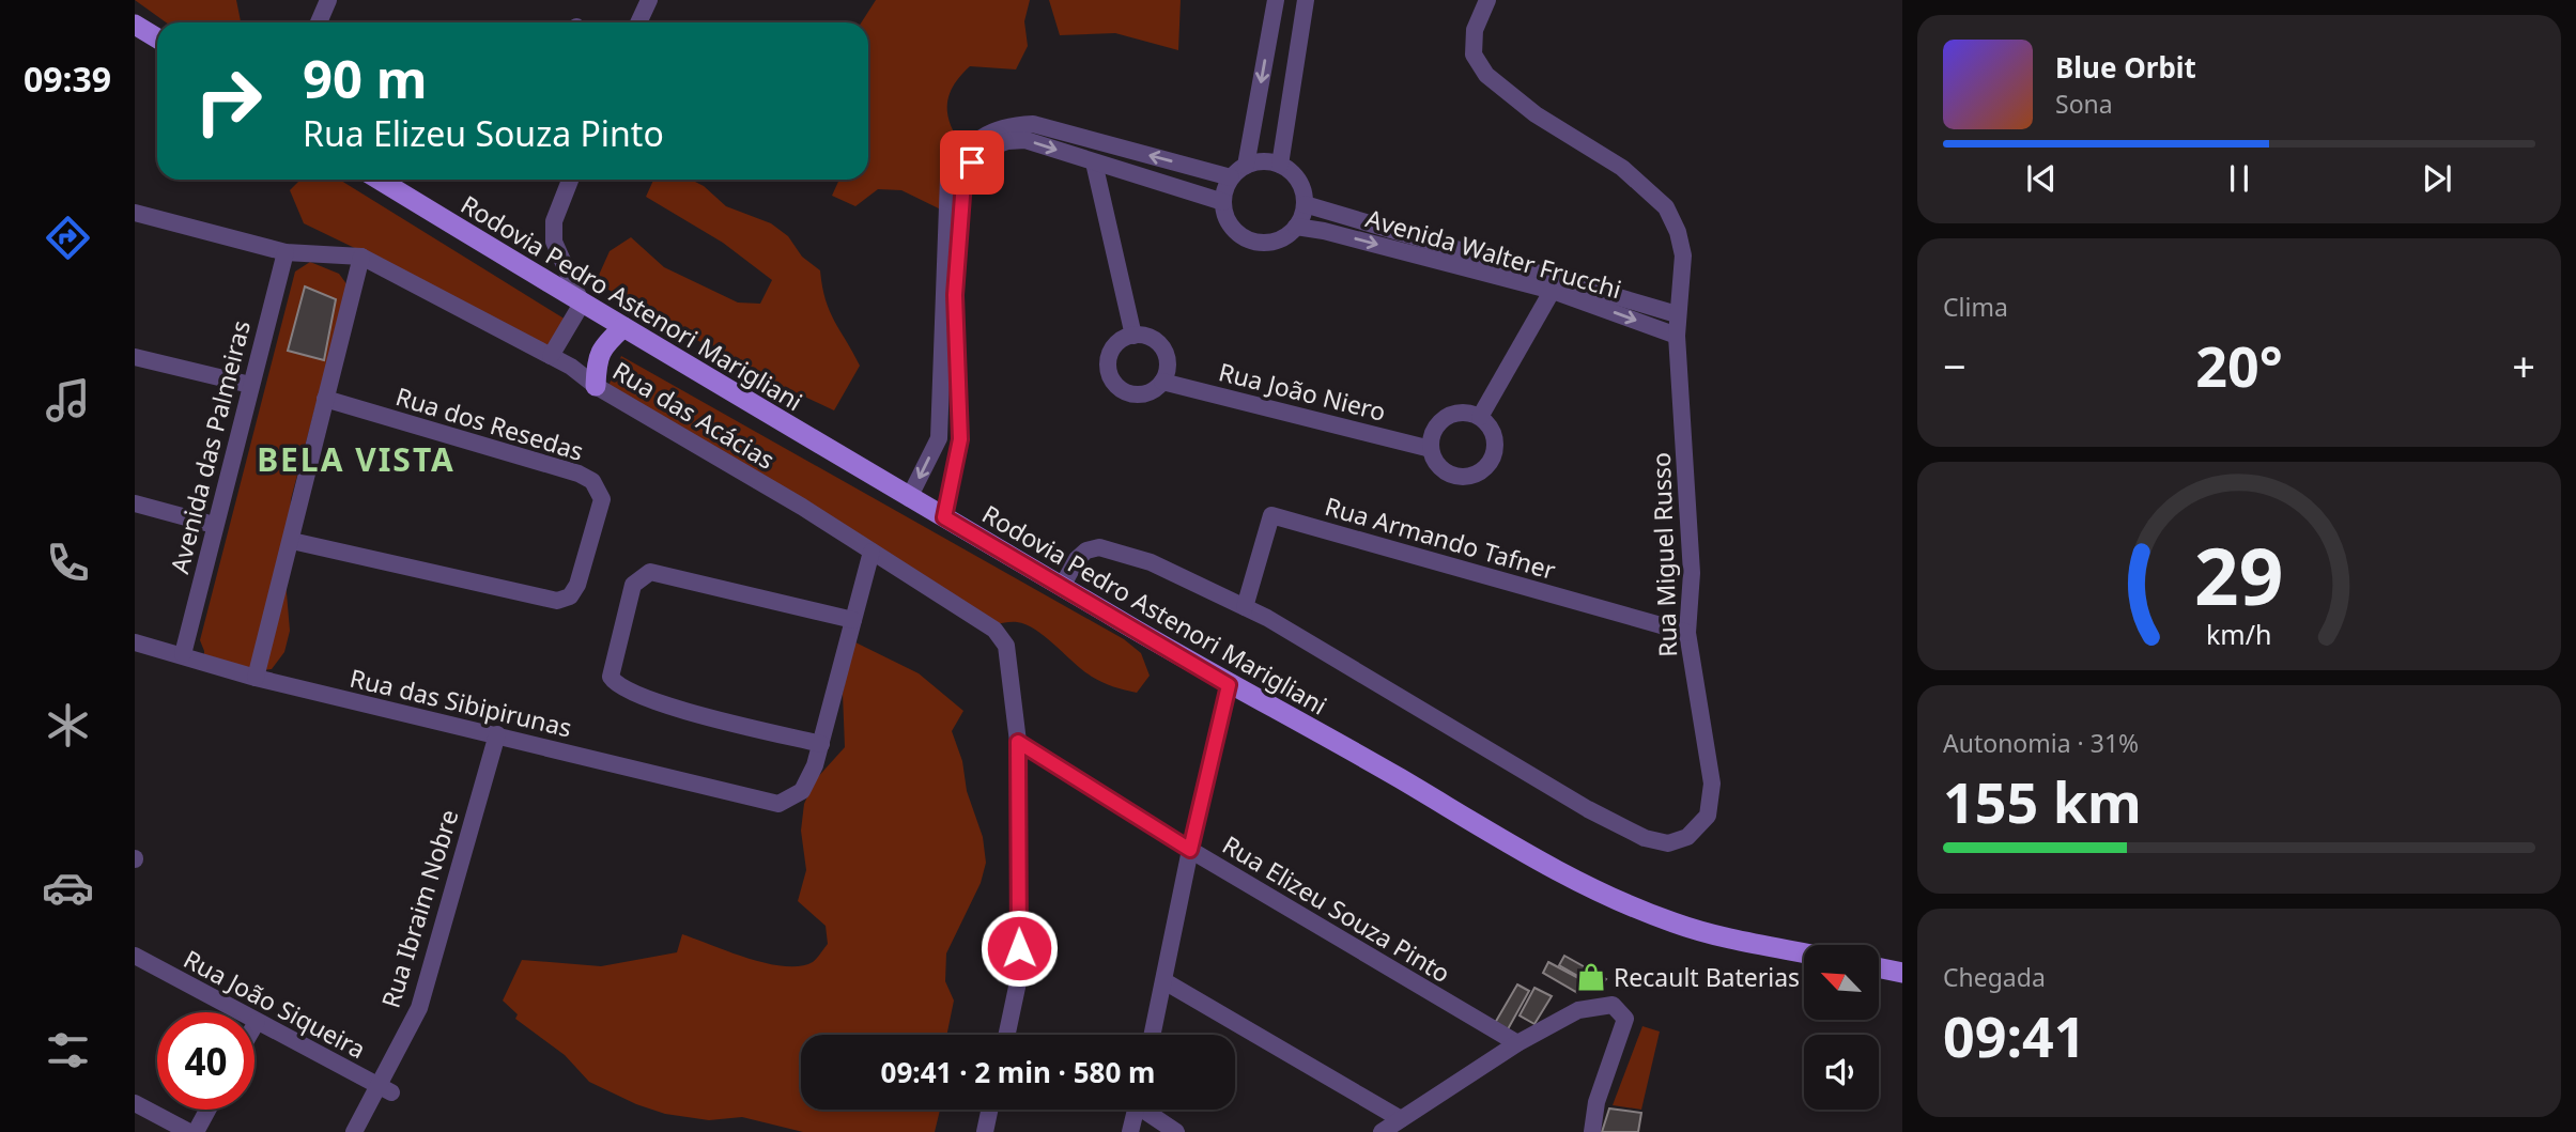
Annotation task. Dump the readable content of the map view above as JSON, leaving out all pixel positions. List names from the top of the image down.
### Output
{
  "streets": {
    "main road": ["Rodovia Pedro Astenori Marigliani"],
    "street": [
      "Avenida Walter Frucchi",
      "Rua João Niero",
      "Rua das Acácias",
      "Rua dos Resedas",
      "Avenida das Palmeiras",
      "Rua Armando Tafner",
      "Rua Miguel Russo",
      "Rua das Sibipirunas",
      "Rua Ibraim Nobre",
      "Rua Elizeu Souza Pinto",
      "Rua João Siqueira"
    ]
  },
  "crossings": [
    ["Avenida Walter Frucchi", "Rua Miguel Russo"],
    ["Rodovia Pedro Astenori Marigliani", "Rua Miguel Russo"],
    ["Rua das Acácias", "Rua Elizeu Souza Pinto"],
    ["Avenida das Palmeiras", "Rua das Sibipirunas"],
    ["Rua Armando Tafner", "Rua Miguel Russo"],
    ["Rua das Sibipirunas", "Rua Ibraim Nobre"],
    ["Rua Ibraim Nobre", "Rua João Siqueira"]
  ],
  "districts": ["BELA VISTA"],
  "places": {
    "shop": ["Recault Baterias"]
  },
  "north": "top left",
  "page": {
    "tabs": "09:39",
    "turn": ["90 m", "Rua Elizeu Souza Pinto"],
    "song": ["Blue Orbit", "Sona"],
    "tile": [
      "Clima",
      ["Autonomia · 31%", "155 km"],
      ["Chegada", "09:41"]
    ],
    "heat": ["−", "20°", "+"],
    "limit": "40",
    "trip": "09:41 · 2 min · 580 m",
    "gauge": ["29", "km/h"]
  }
}
